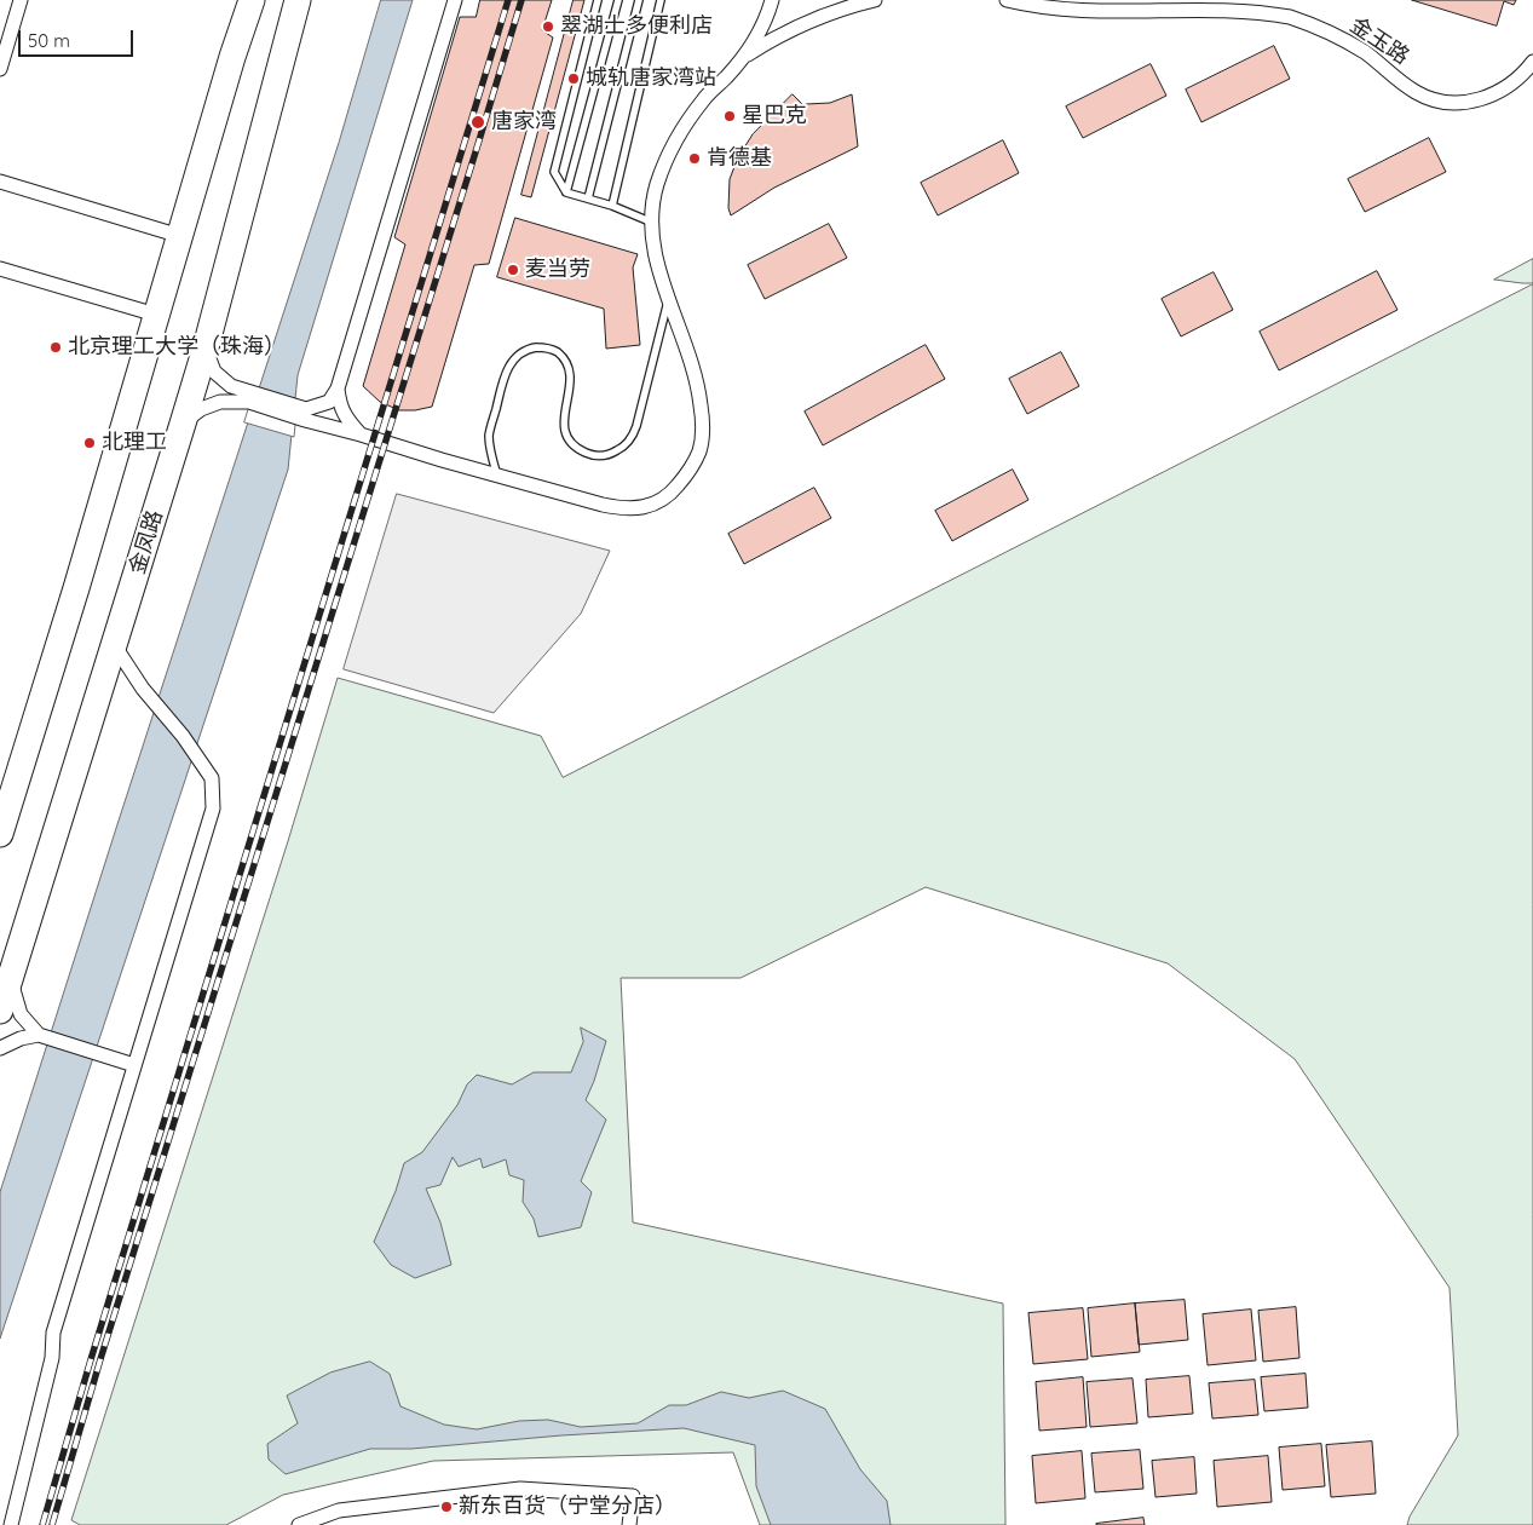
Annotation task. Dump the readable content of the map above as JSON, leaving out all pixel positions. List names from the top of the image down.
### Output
{
  "streets": {
    "highway": ["金凤路"],
    "street": ["金玉路"]
  },
  "places": [
    "翠湖士多便利店",
    "城轨唐家湾站",
    "星巴克",
    "唐家湾",
    "肯德基",
    "麦当劳",
    "北京理工大学（珠海）",
    "北理工",
    "新东百货（宁堂分店）"
  ],
  "scale_bar": "50 m"
}
